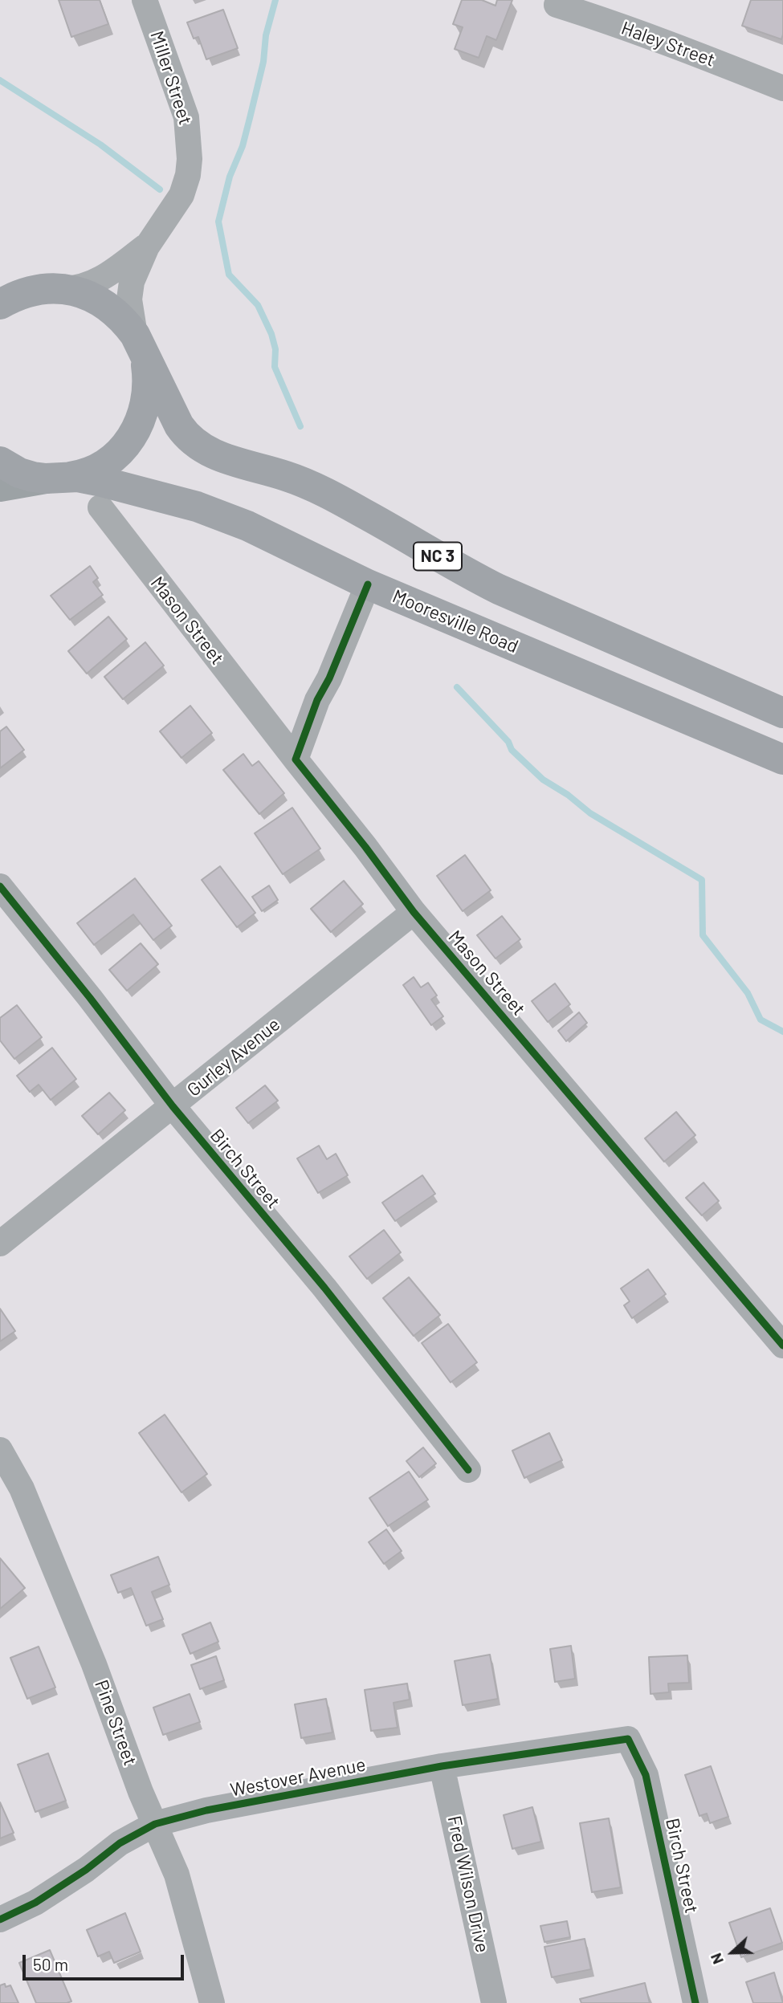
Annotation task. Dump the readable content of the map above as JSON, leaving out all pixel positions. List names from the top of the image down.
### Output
{
  "streets": {
    "main road": ["NC 3", "Mooresville Road"],
    "street": [
      "Haley Street",
      "Miller Street",
      "Mason Street",
      "Gurley Avenue",
      "Birch Street",
      "Pine Street",
      "Westover Avenue",
      "Fred Wilson Drive"
    ]
  },
  "crossings": [
    ["Miller Street", "Mooresville Road"],
    ["Mason Street", "Gurley Avenue"],
    ["Gurley Avenue", "Birch Street"],
    ["Birch Street", "Westover Avenue"],
    ["Pine Street", "Westover Avenue"],
    ["Westover Avenue", "Fred Wilson Drive"]
  ],
  "scale_bar": "50 m",
  "north": "left"
}
